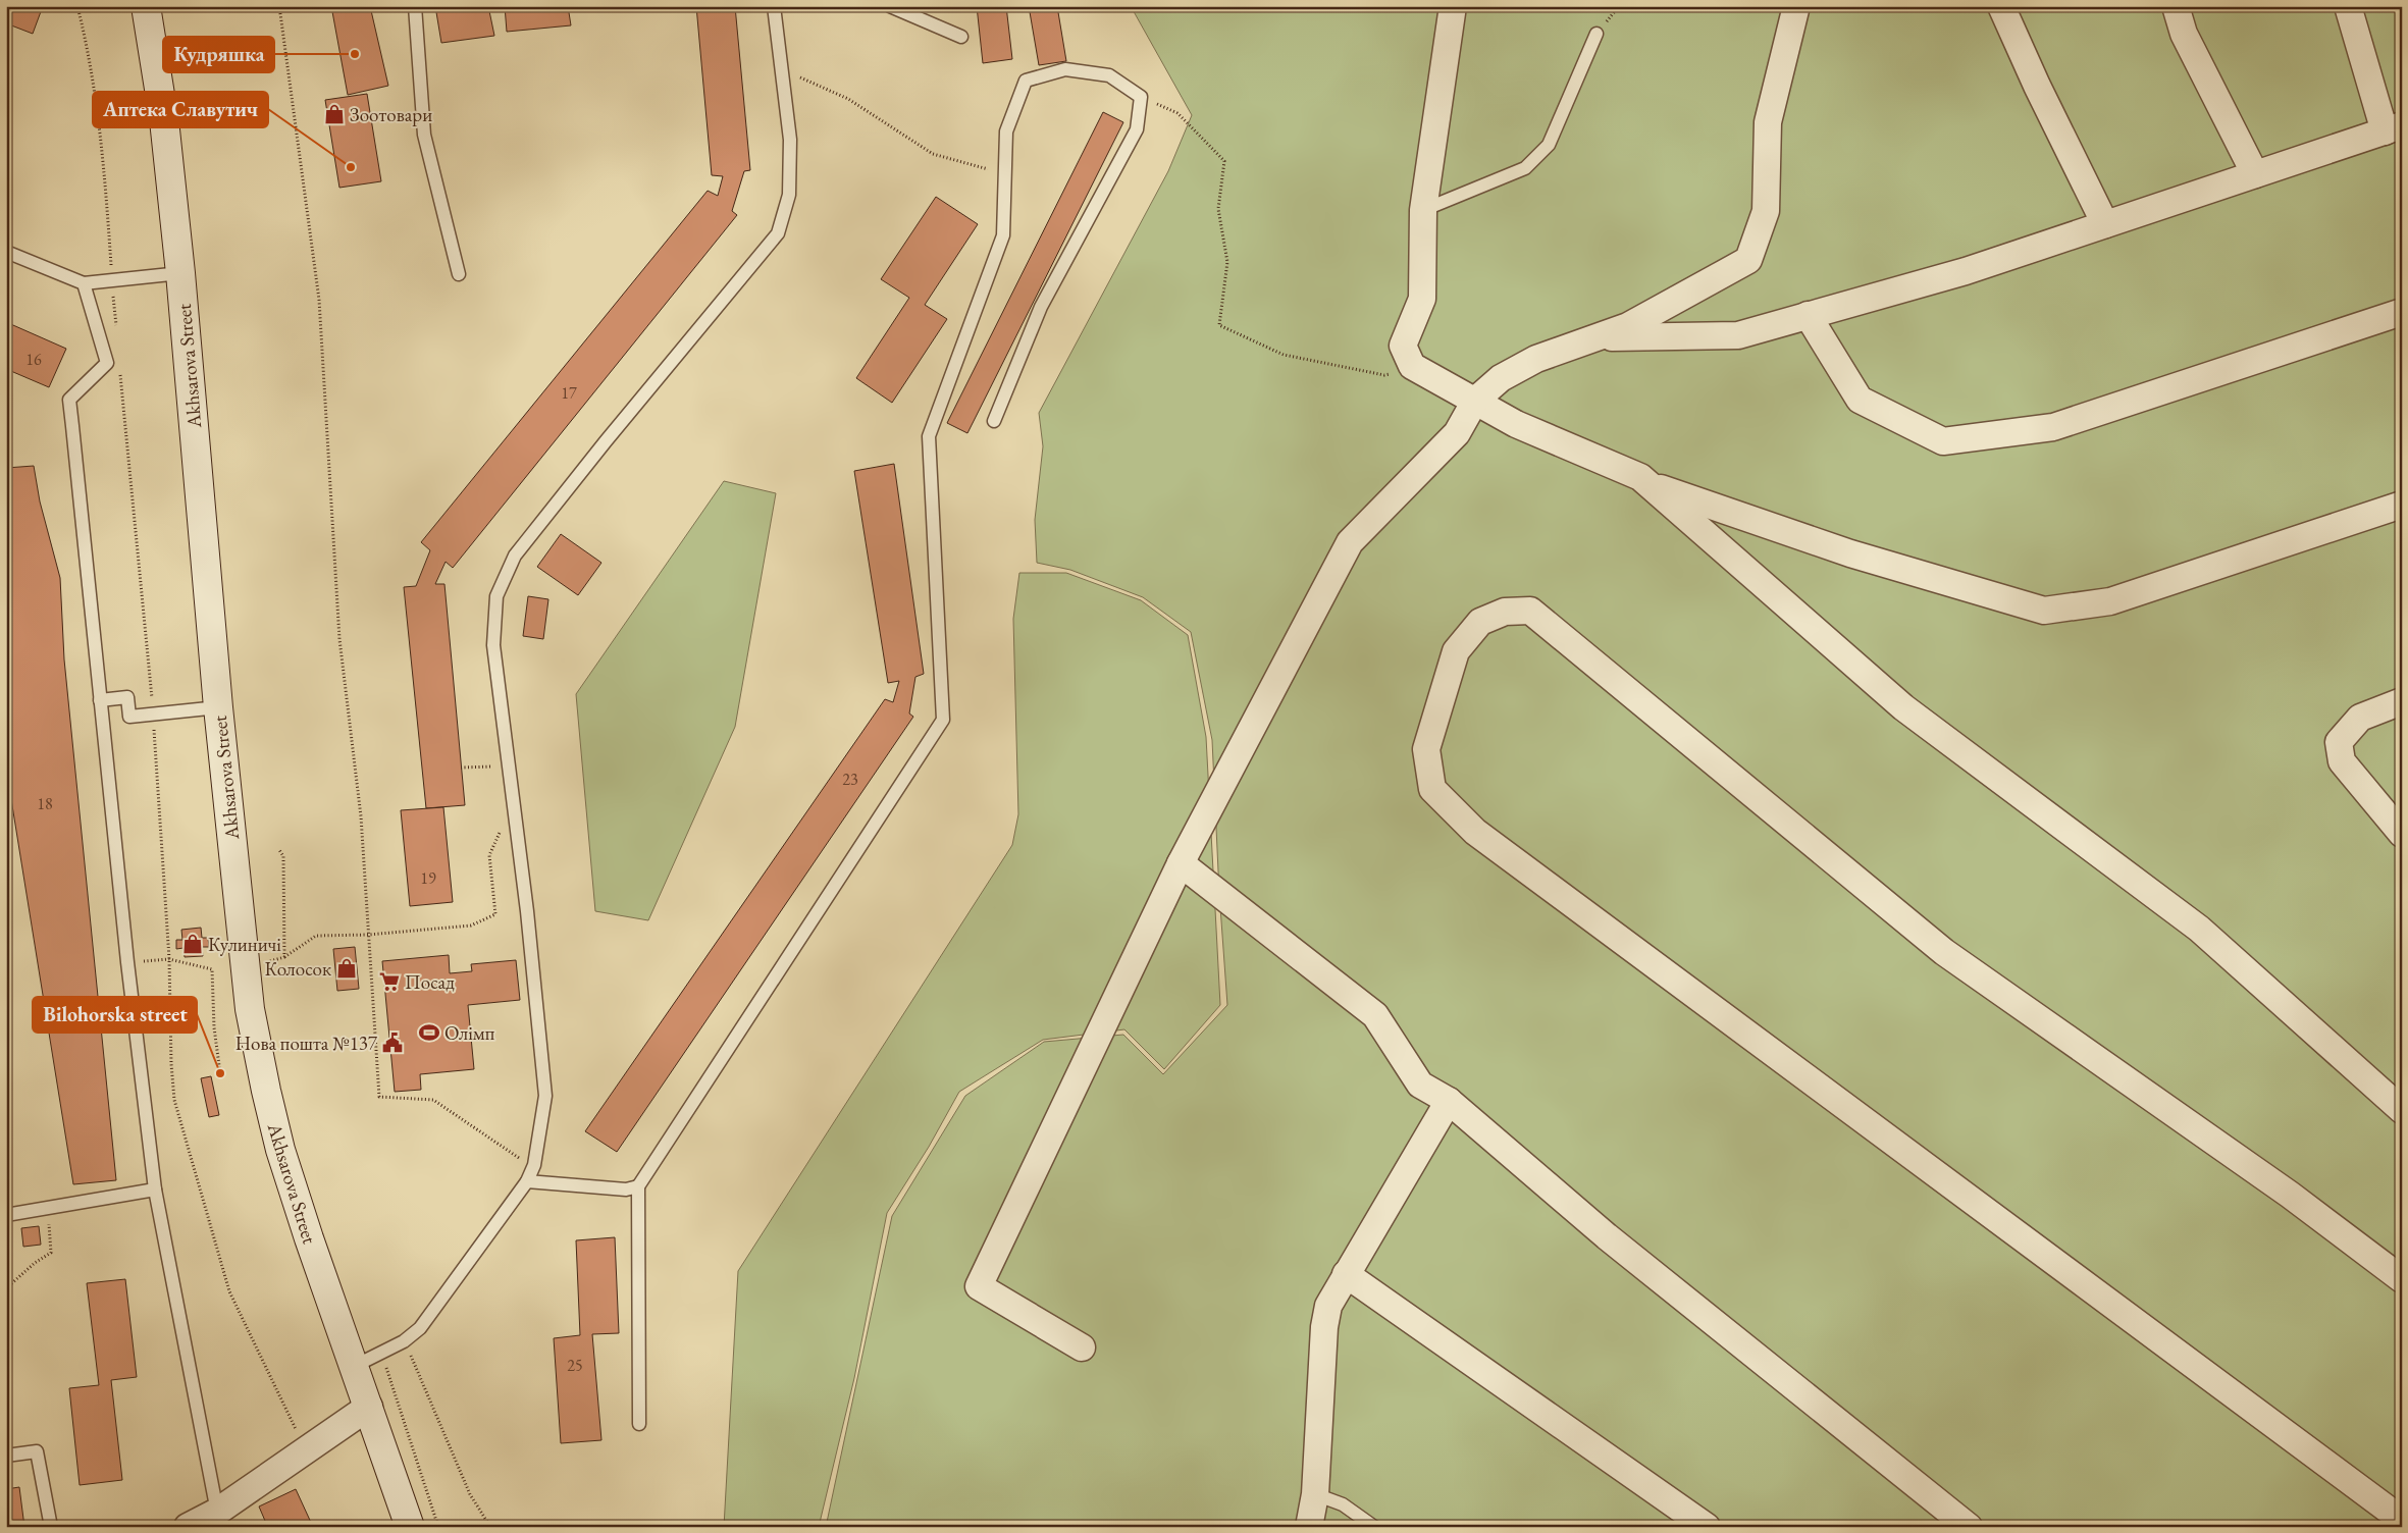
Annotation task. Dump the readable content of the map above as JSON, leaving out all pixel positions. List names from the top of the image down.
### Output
{
  "streets": {
    "main road": ["Akhsarova Street"]
  },
  "places": {
    "other": ["Кудряшка", "Аптека Славутич", "Bilohorska street"],
    "shop": ["Зоотовари", "Кулиничі", "Колосок"],
    "supermarket": ["Посад"],
    "sports": ["Олімп"],
    "public building": ["Нова пошта №137"]
  },
  "house_numbers": [
    "16",
    "17",
    "23",
    "18",
    "19",
    "25"
  ]
}
